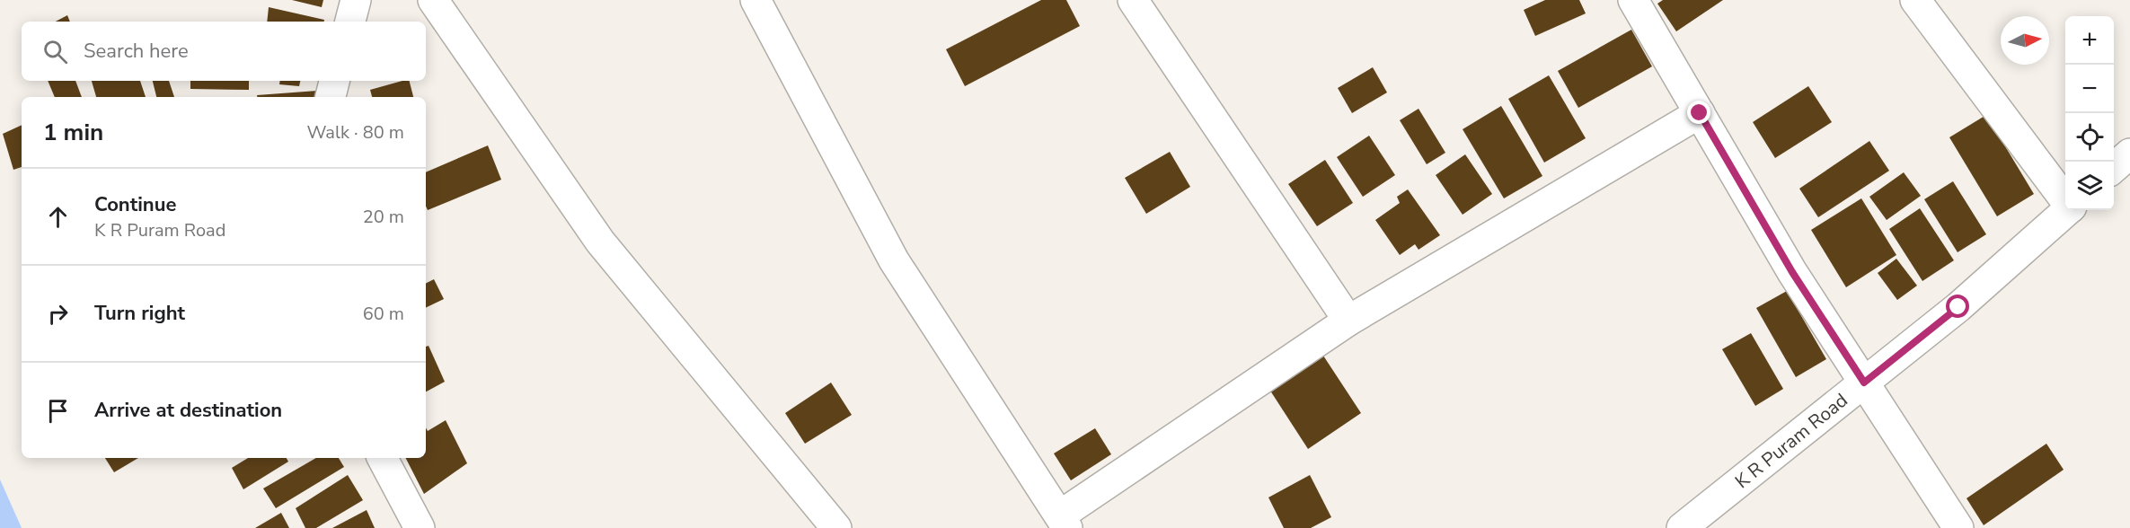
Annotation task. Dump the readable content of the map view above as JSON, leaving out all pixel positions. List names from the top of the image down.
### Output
{
  "streets": {
    "street": ["K R Puram Road"]
  },
  "north": "right",
  "page": {
    "map_buttons": ["+", "−"],
    "search": "Search here",
    "heading": ["1 min", "Walk · 80 m"],
    "list": [
      ["Continue", "K R Puram Road", "20 m"],
      ["Turn right", "60 m"],
      "Arrive at destination"
    ]
  }
}
